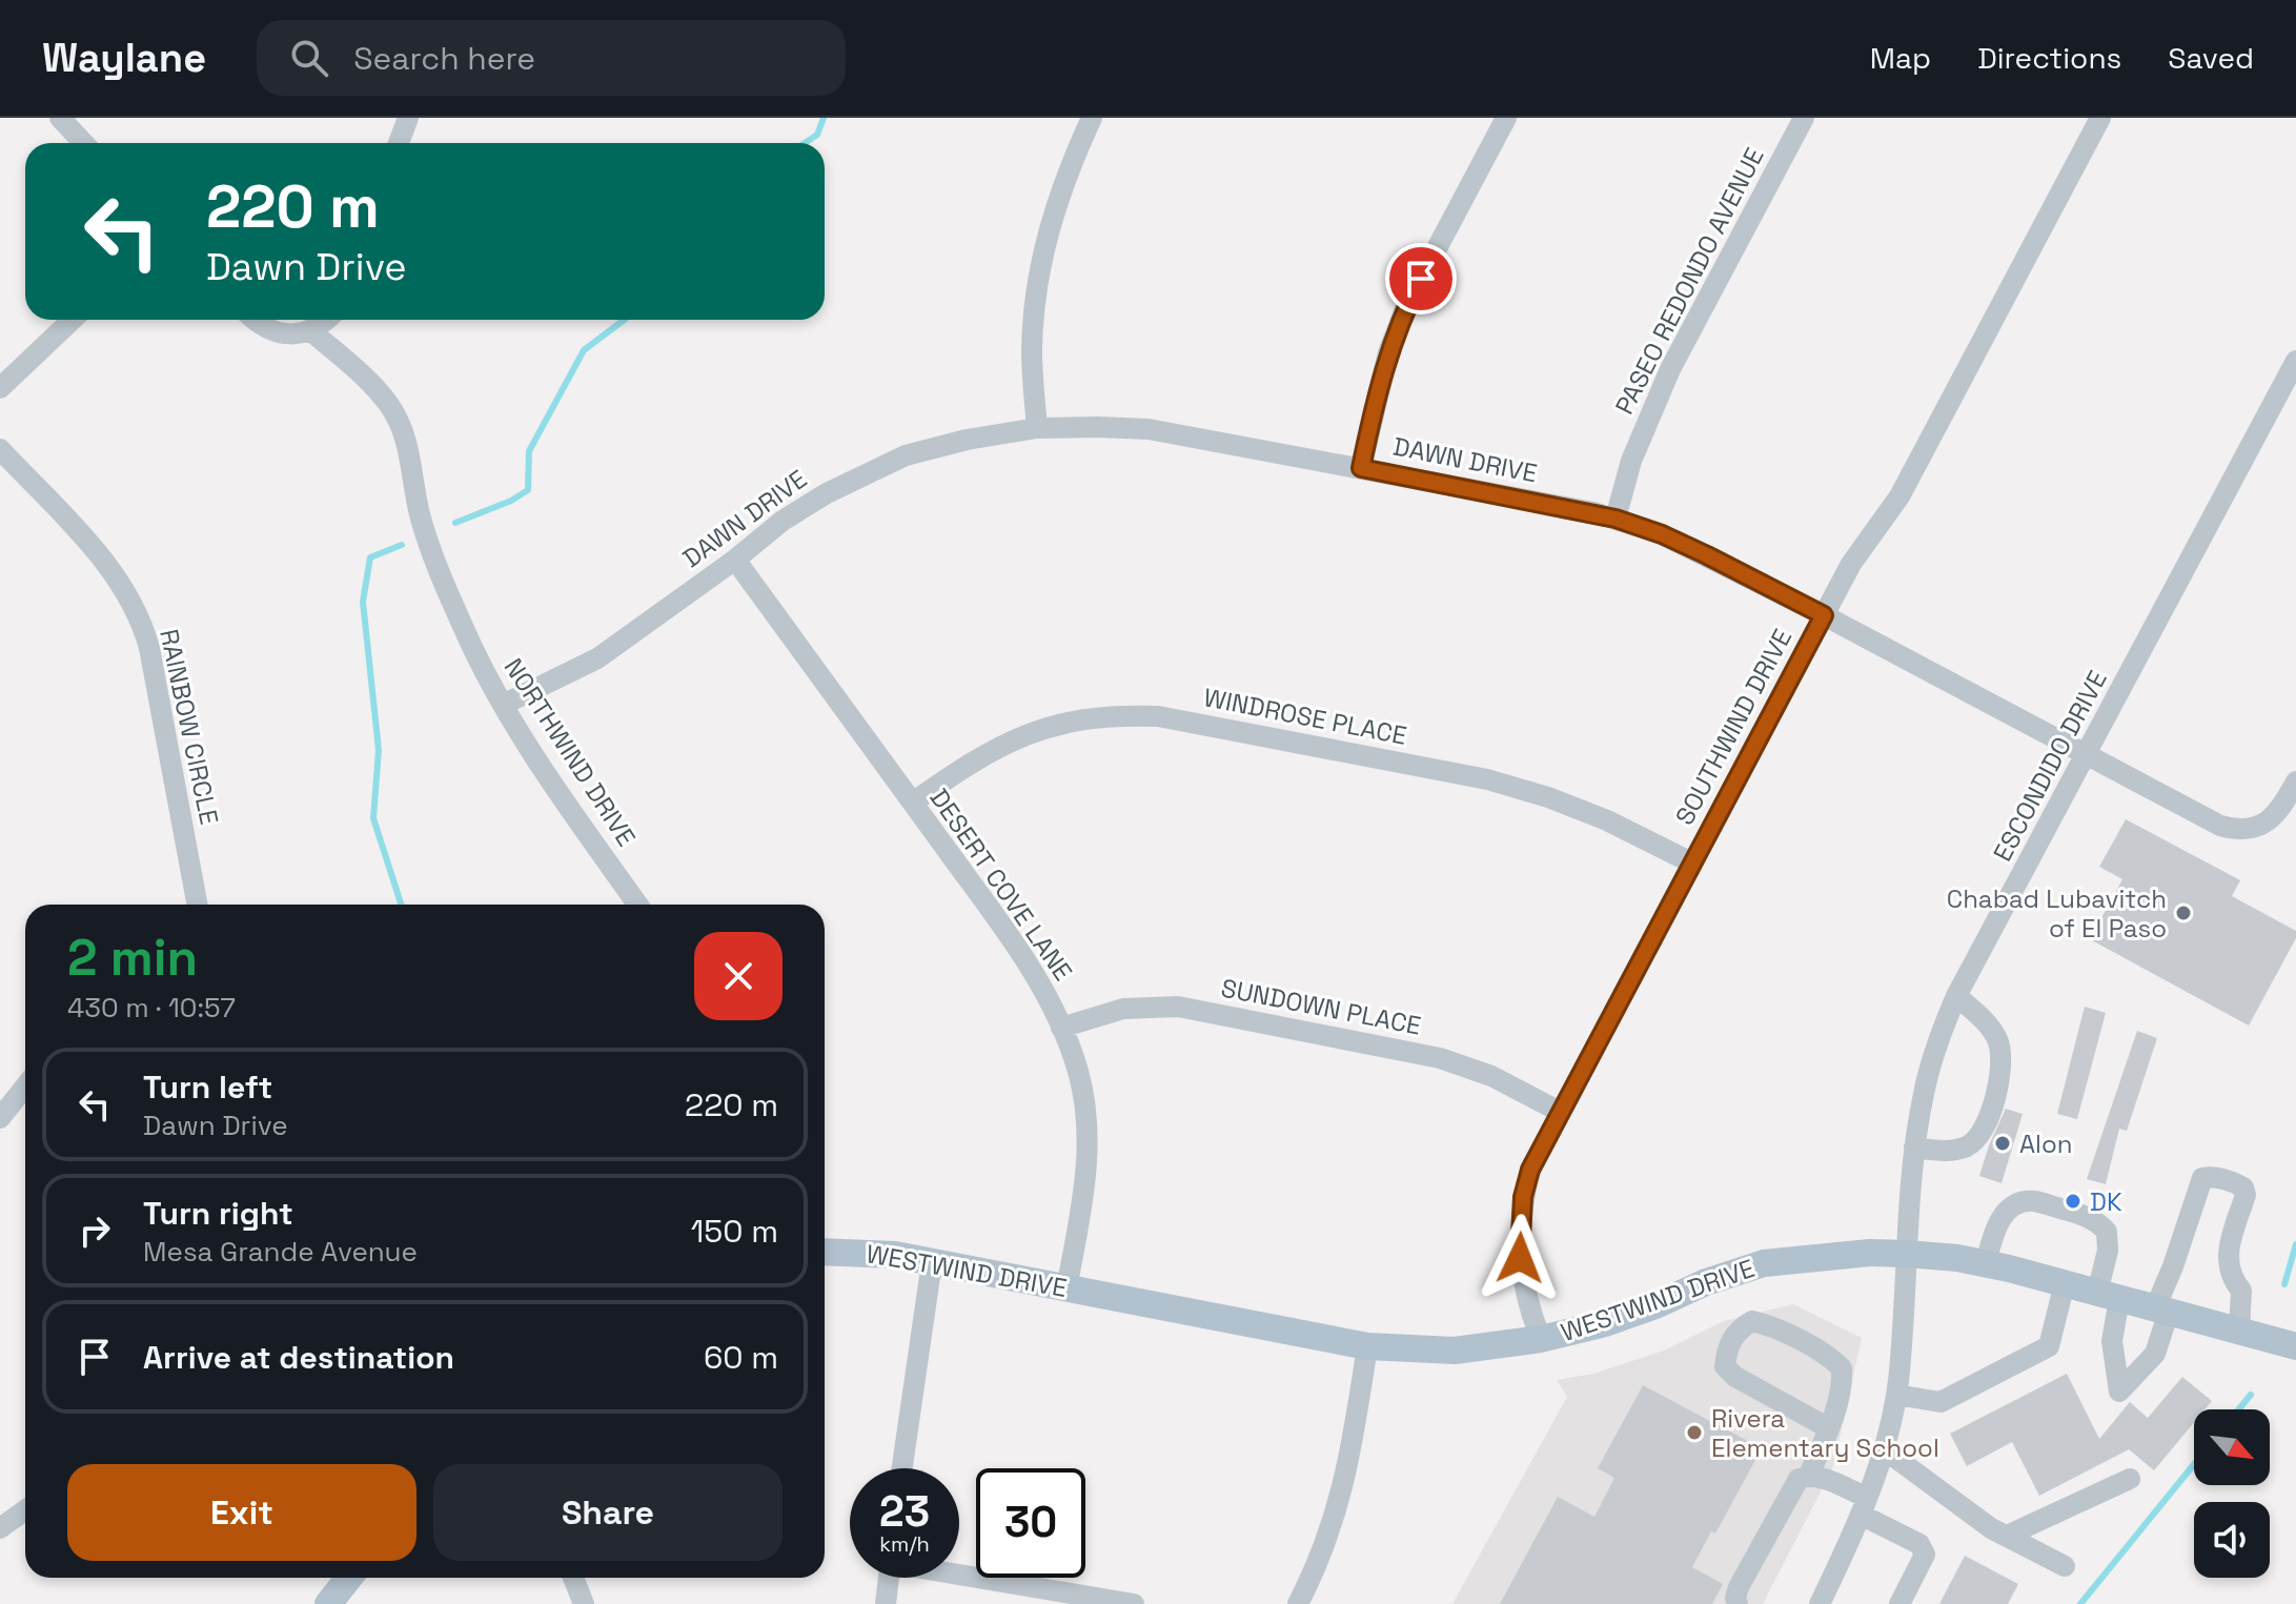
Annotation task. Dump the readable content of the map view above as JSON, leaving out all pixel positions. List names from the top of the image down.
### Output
{
  "streets": {
    "main road": ["WESTWIND DRIVE"],
    "street": [
      "PASEO REDONDO AVENUE",
      "DAWN DRIVE",
      "WINDROSE PLACE",
      "RAINBOW CIRCLE",
      "SOUTHWIND DRIVE",
      "NORTHWIND DRIVE",
      "ESCONDIDO DRIVE",
      "DESERT COVE LANE",
      "SUNDOWN PLACE"
    ]
  },
  "crossings": [
    ["PASEO REDONDO AVENUE", "DAWN DRIVE"],
    ["DAWN DRIVE", "SOUTHWIND DRIVE"],
    ["DAWN DRIVE", "NORTHWIND DRIVE"],
    ["DAWN DRIVE", "ESCONDIDO DRIVE"],
    ["DAWN DRIVE", "DESERT COVE LANE"],
    ["WINDROSE PLACE", "SOUTHWIND DRIVE"],
    ["WINDROSE PLACE", "DESERT COVE LANE"],
    ["SOUTHWIND DRIVE", "SUNDOWN PLACE"],
    ["SOUTHWIND DRIVE", "WESTWIND DRIVE"],
    ["ESCONDIDO DRIVE", "WESTWIND DRIVE"],
    ["DESERT COVE LANE", "SUNDOWN PLACE"],
    ["DESERT COVE LANE", "WESTWIND DRIVE"]
  ],
  "places": [
    "Chabad Lubavitch of El Paso",
    "Alon",
    "DK",
    "Rivera Elementary School"
  ],
  "north": "bottom right",
  "page": {
    "header": "Waylane",
    "search": "Search here",
    "nav": ["Map", "Directions", "Saved"],
    "turn": ["220 m", "Dawn Drive"],
    "heading": ["2 min", "430 m · 10:57"],
    "list": [
      {
        "name": "Turn left",
        "note": "Dawn Drive",
        "value": "220 m"
      },
      {
        "name": "Turn right",
        "note": "Mesa Grande Avenue",
        "value": "150 m"
      },
      {
        "name": "Arrive at destination",
        "value": "60 m"
      }
    ],
    "buttons": ["Exit", "Share"],
    "speed": "23 km/h",
    "limit": "30"
  }
}
